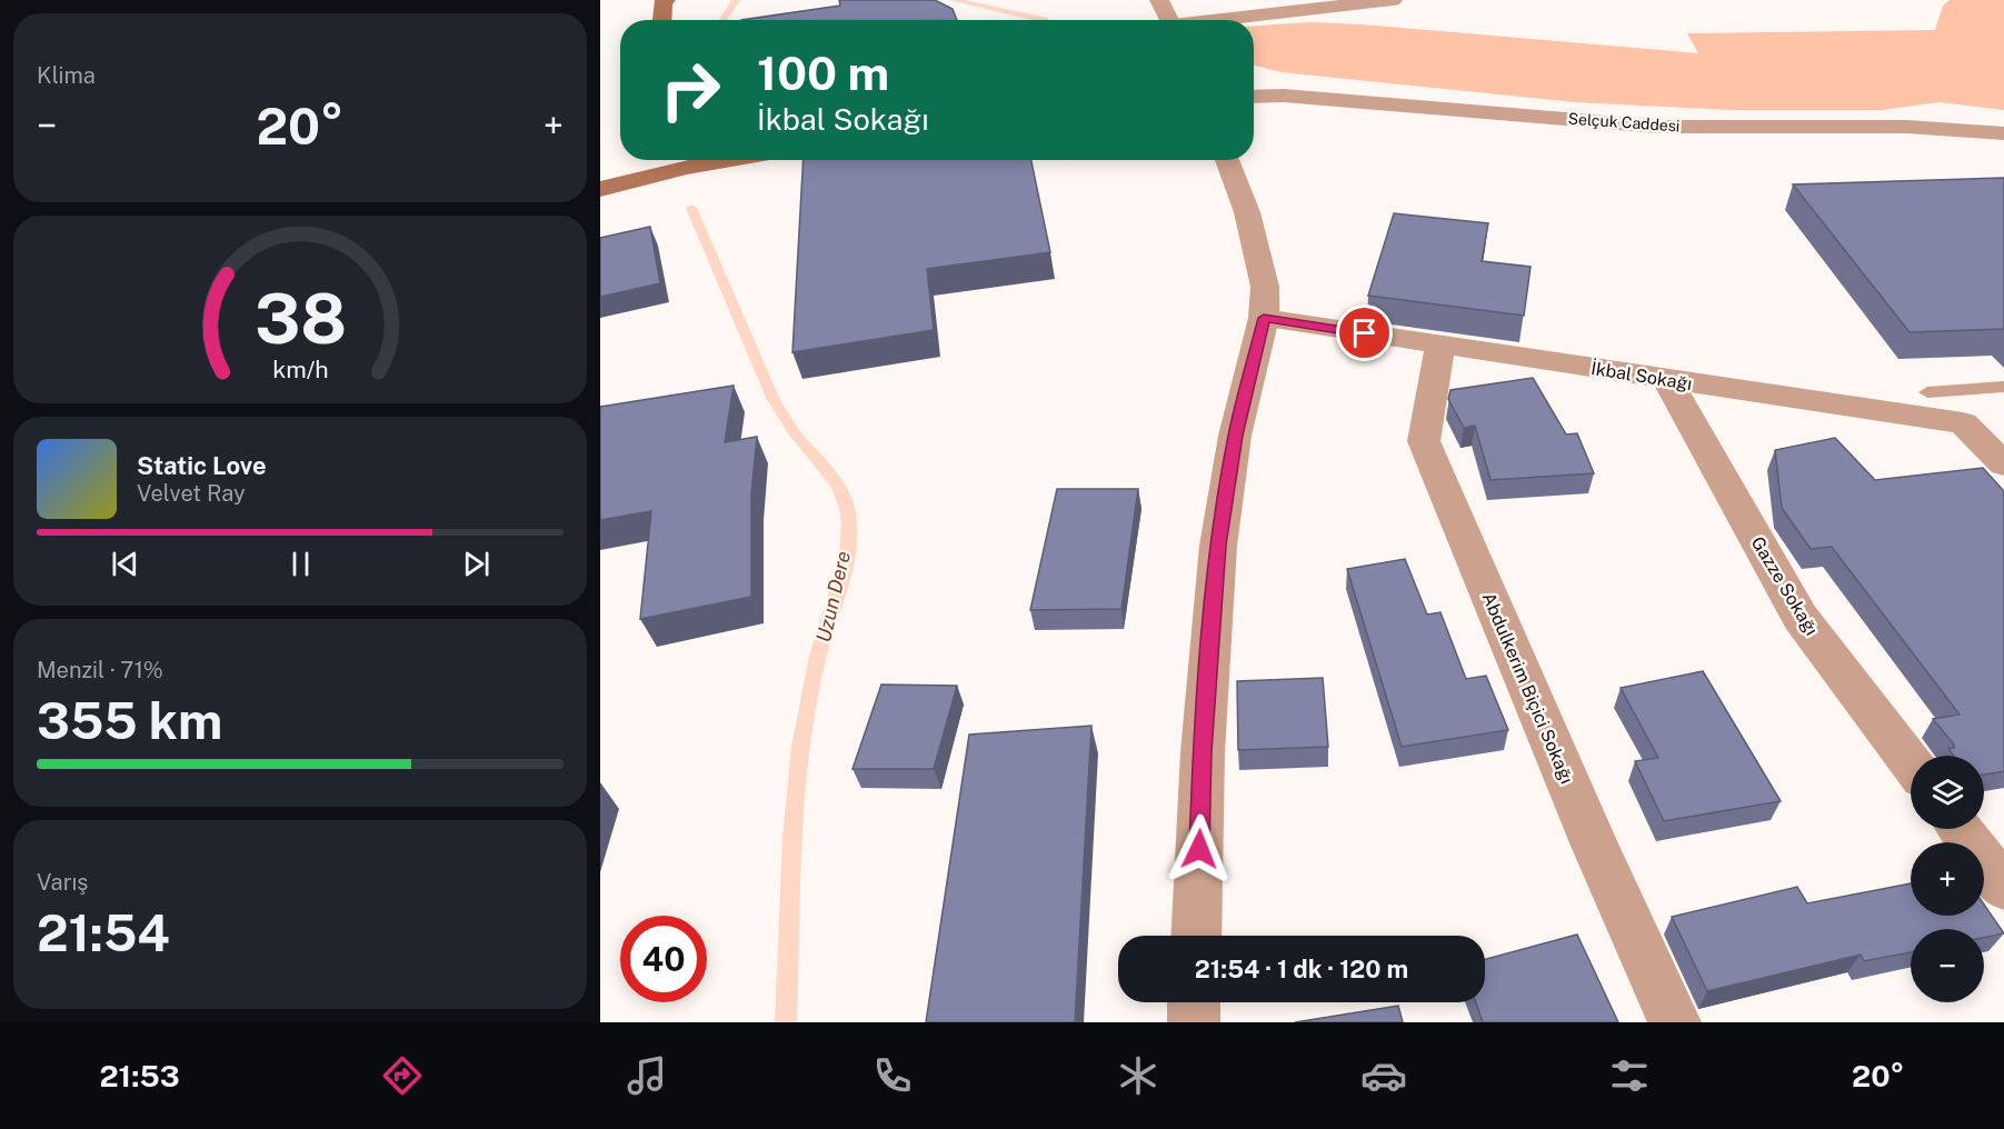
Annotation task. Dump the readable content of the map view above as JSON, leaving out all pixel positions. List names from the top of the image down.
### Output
{
  "streets": {
    "street": [
      "Selçuk Caddesi",
      "İkbal Sokağı",
      "Gazze Sokağı",
      "Abdulkerim Biçici Sokağı"
    ]
  },
  "crossings": [
    ["İkbal Sokağı", "Gazze Sokağı"],
    ["İkbal Sokağı", "Abdulkerim Biçici Sokağı"]
  ],
  "water": ["Uzun Dere"],
  "page": {
    "tile": [
      "Klima",
      ["Menzil · 71%", "355 km"],
      ["Varış", "21:54"]
    ],
    "turn": ["100 m", "İkbal Sokağı"],
    "heat": ["−", "20°", "+"],
    "song": ["Static Love", "Velvet Ray"],
    "map_buttons": ["+", "−"],
    "limit": "40",
    "trip": "21:54 · 1 dk · 120 m",
    "tabs": ["21:53", "20°"],
    "gauge": ["38", "km/h"]
  }
}
